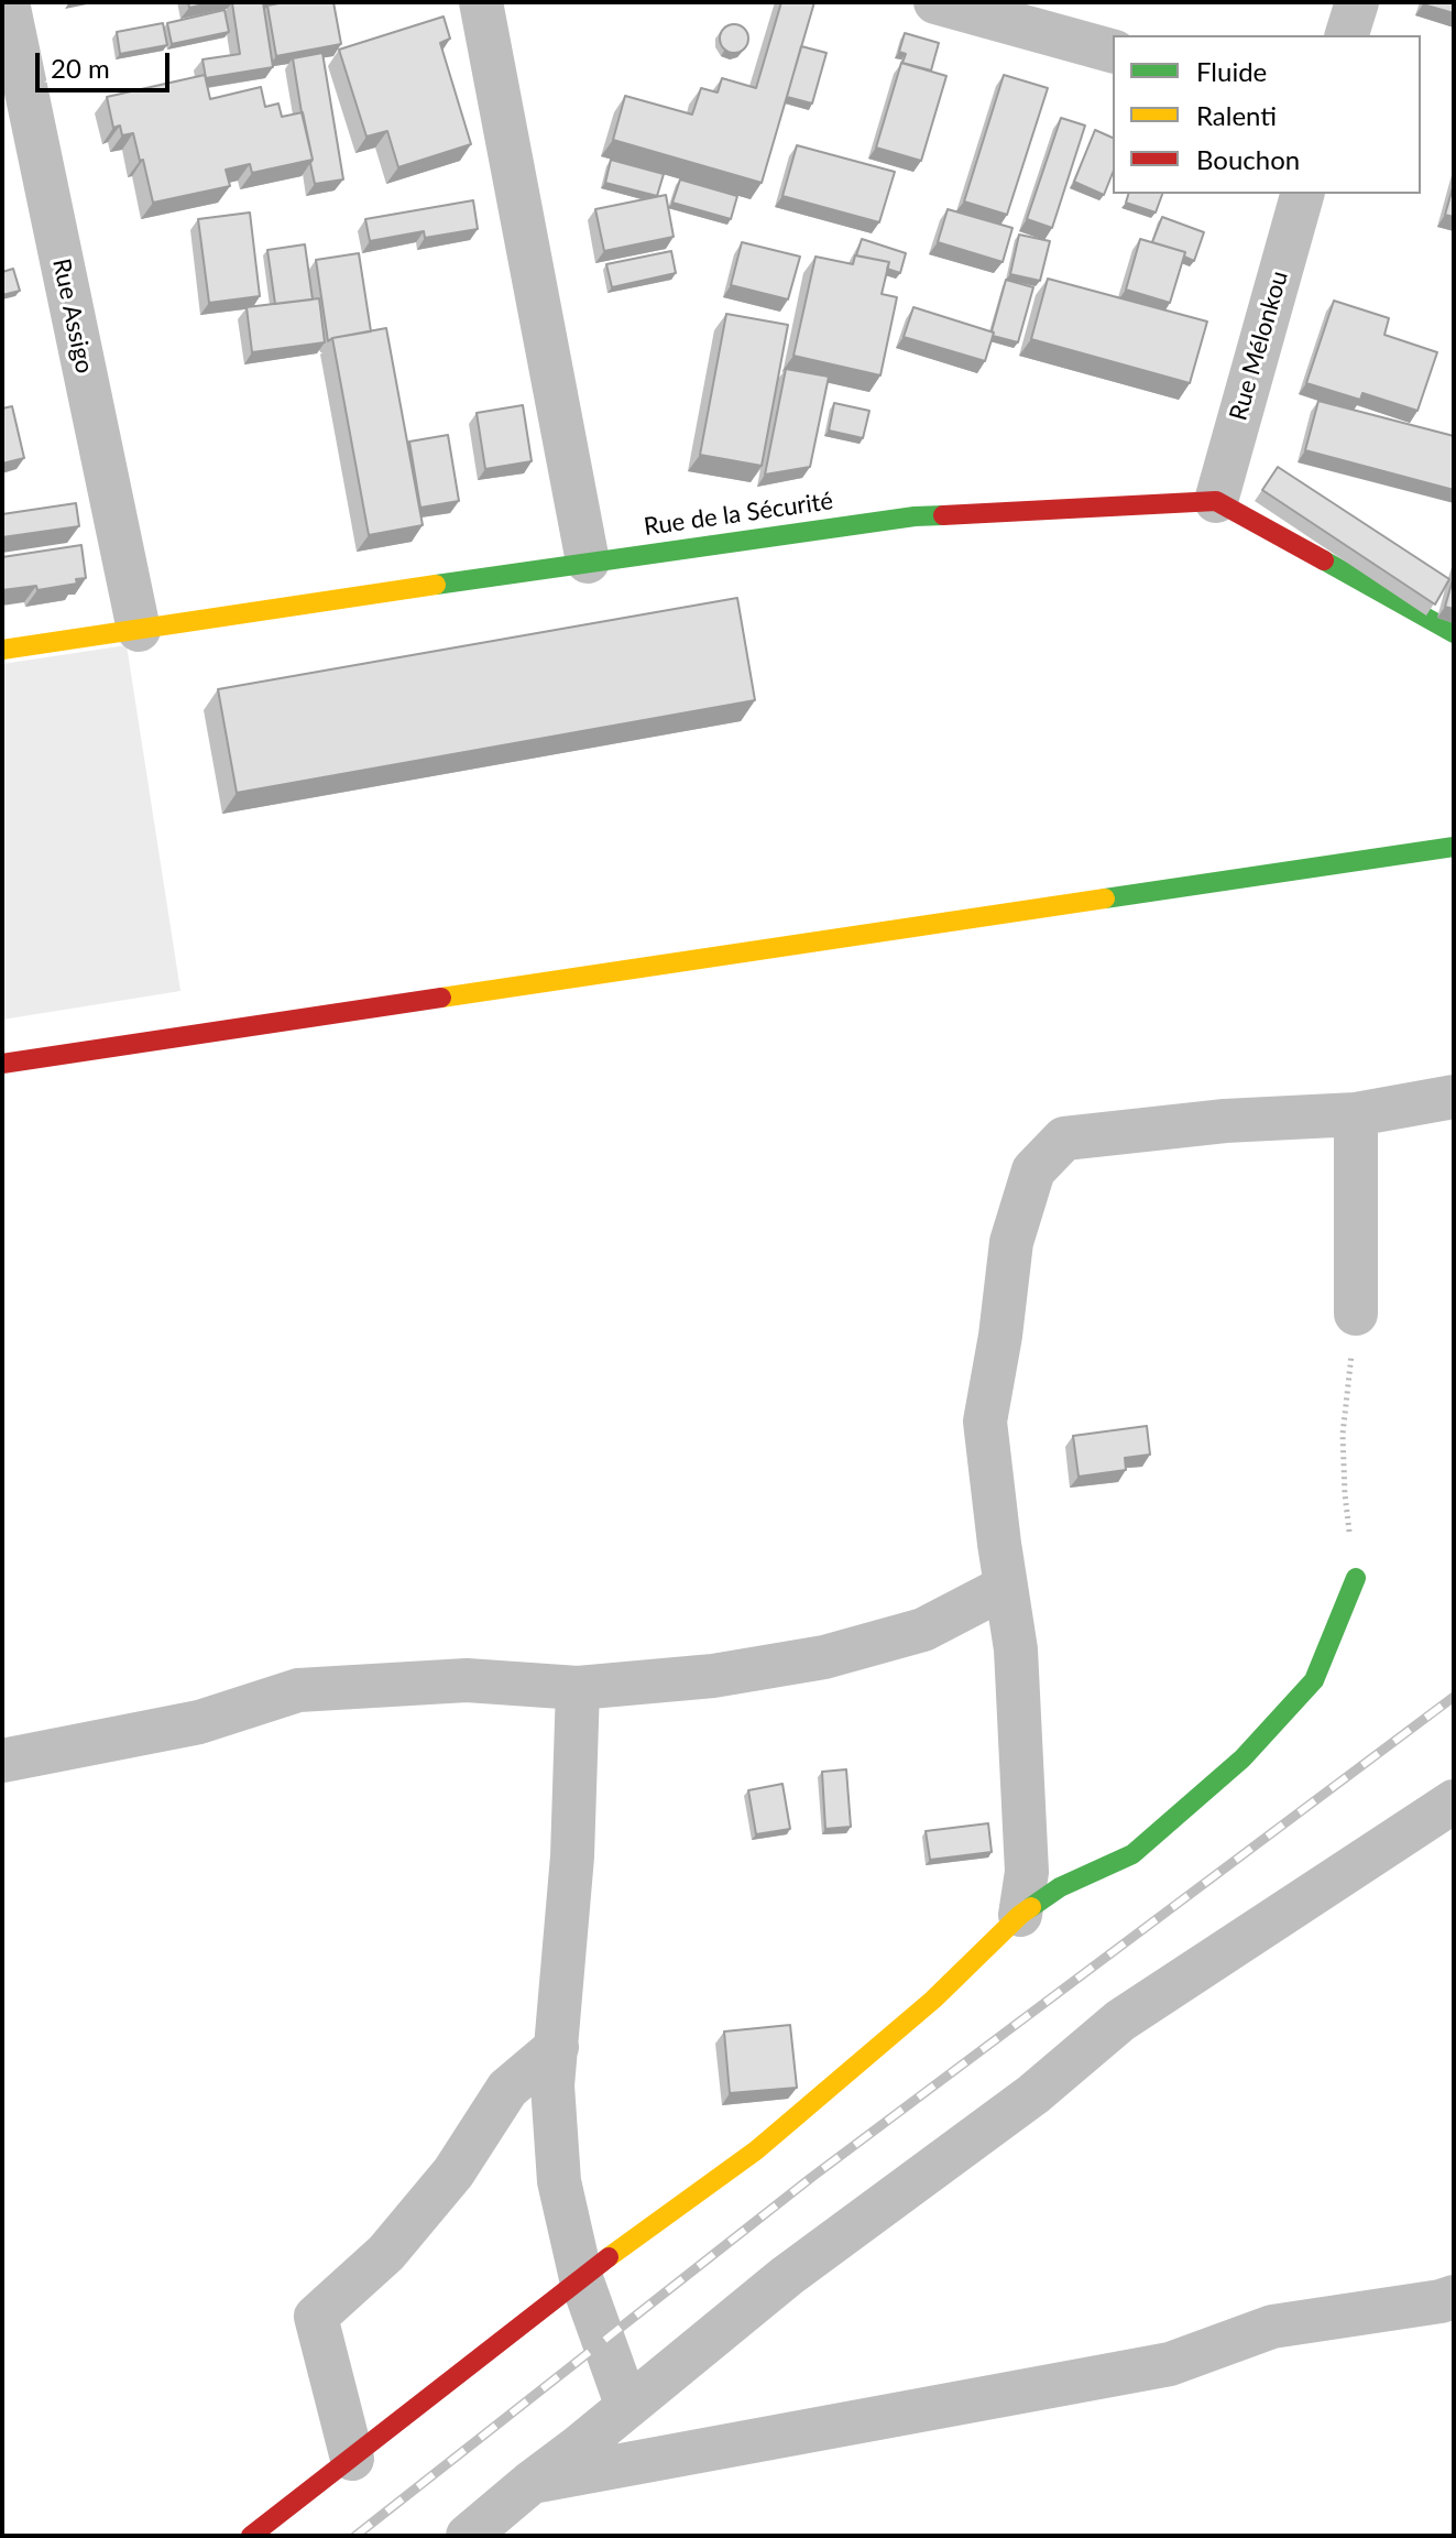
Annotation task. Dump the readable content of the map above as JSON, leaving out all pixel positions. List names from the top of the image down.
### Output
{
  "streets": {
    "street": ["Rue Assigo", "Rue Mélonkou", "Rue de la Sécurité"]
  },
  "crossings": [
    ["Rue Assigo", "Rue de la Sécurité"],
    ["Rue Mélonkou", "Rue de la Sécurité"]
  ],
  "legend": ["Fluide", "Ralenti", "Bouchon"],
  "scale_bar": "20 m"
}
